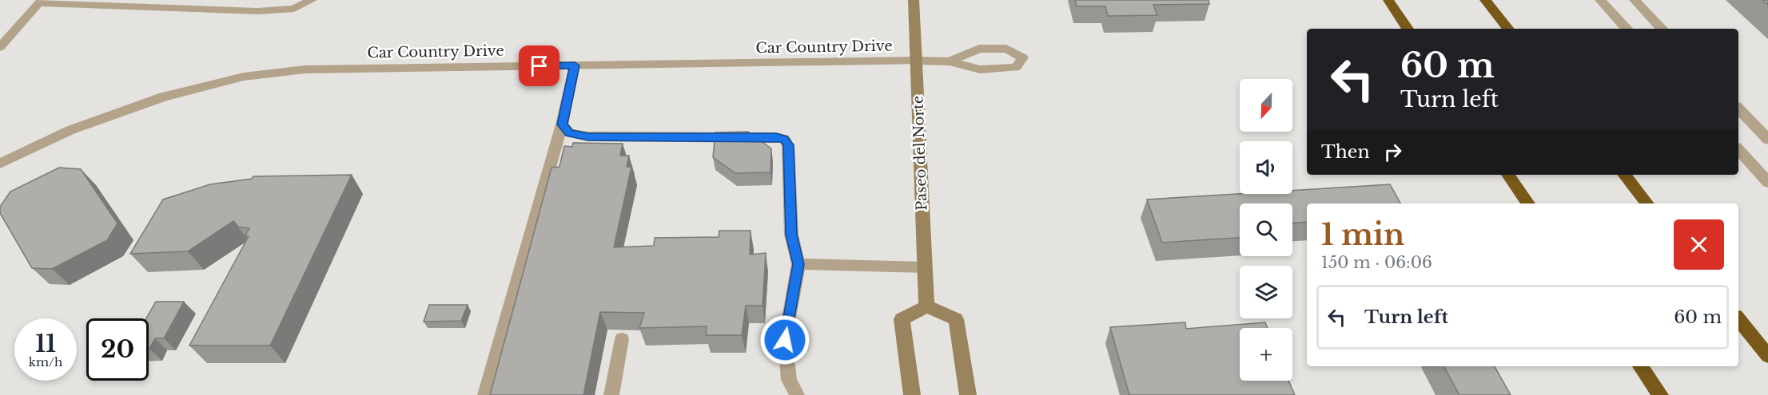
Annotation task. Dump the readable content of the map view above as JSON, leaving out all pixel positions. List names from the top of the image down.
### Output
{
  "streets": {
    "main road": ["Paseo del Norte"],
    "street": ["Car Country Drive"]
  },
  "crossings": [
    ["Car Country Drive", "Paseo del Norte"]
  ],
  "north": "bottom",
  "page": {
    "turn": ["60 m", "Turn left"],
    "map_buttons": "+",
    "then": "Then",
    "heading": ["1 min", "150 m · 06:06"],
    "list": [
      {
        "name": "Turn left",
        "value": "60 m"
      }
    ],
    "speed": "11 km/h",
    "limit": "20"
  }
}
